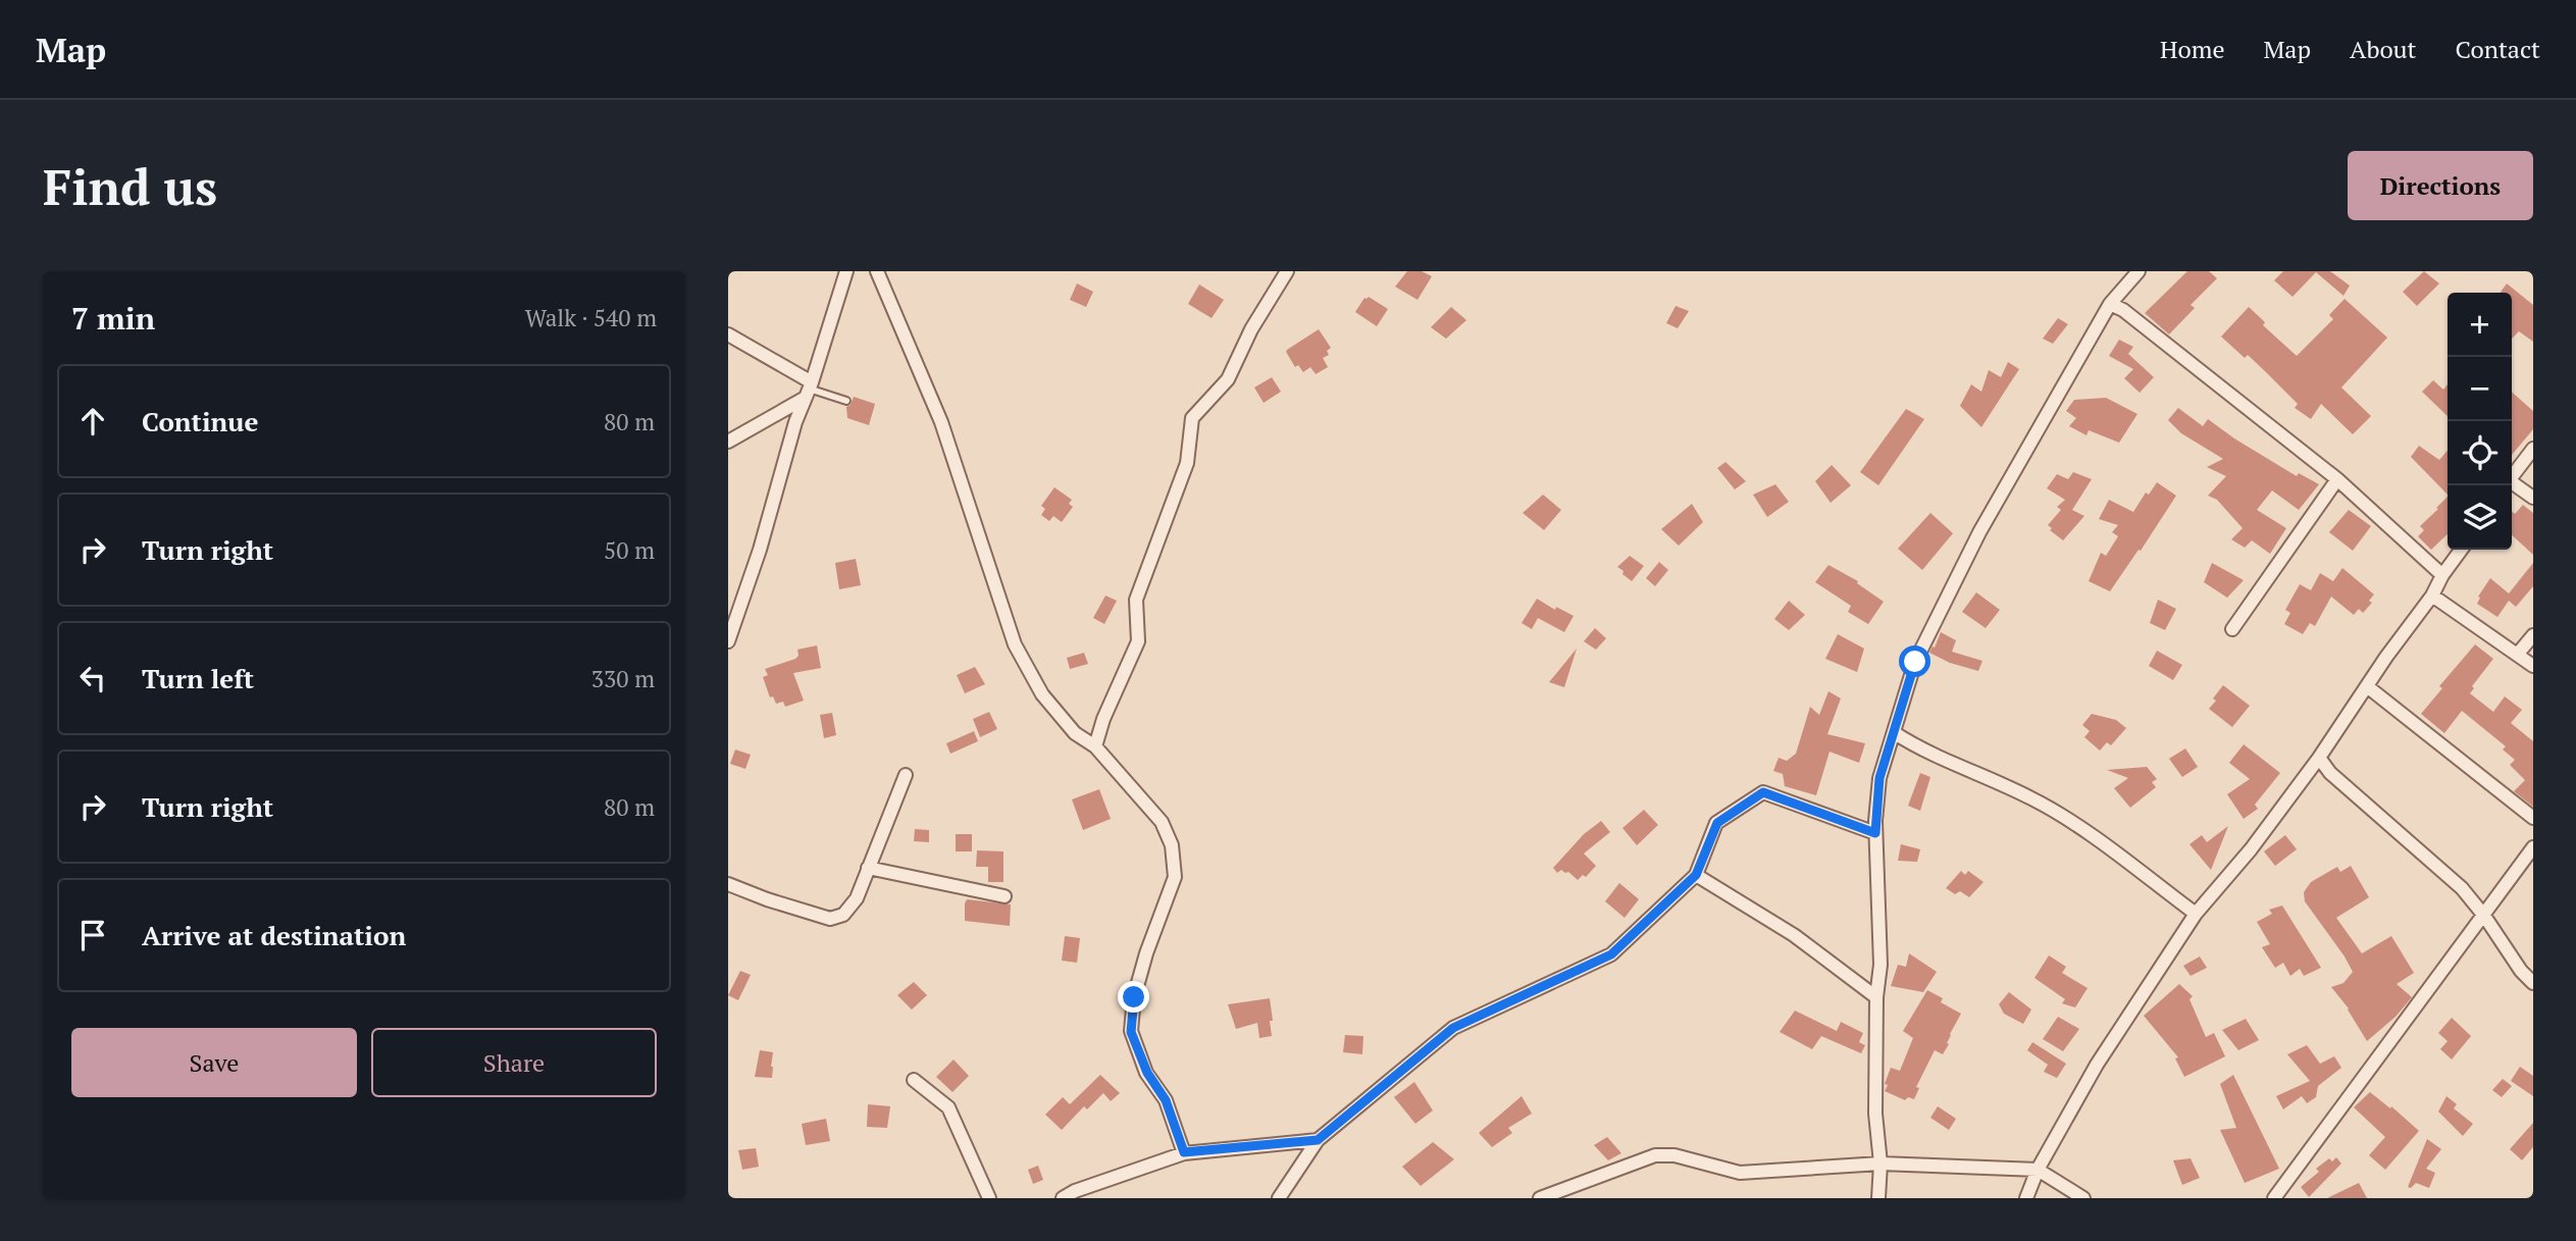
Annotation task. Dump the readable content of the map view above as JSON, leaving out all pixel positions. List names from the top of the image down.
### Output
{
  "page": {
    "header": "Map",
    "nav": [
      "Home",
      "Map",
      "About",
      "Contact"
    ],
    "buttons": [
      "Directions",
      ["Save", "Share"]
    ],
    "title": "Find us",
    "heading": ["7 min", "Walk · 540 m"],
    "map_buttons": ["+", "−"],
    "list": [
      ["Continue", "80 m"],
      ["Turn right", "50 m"],
      ["Turn left", "330 m"],
      ["Turn right", "80 m"],
      "Arrive at destination"
    ]
  }
}
